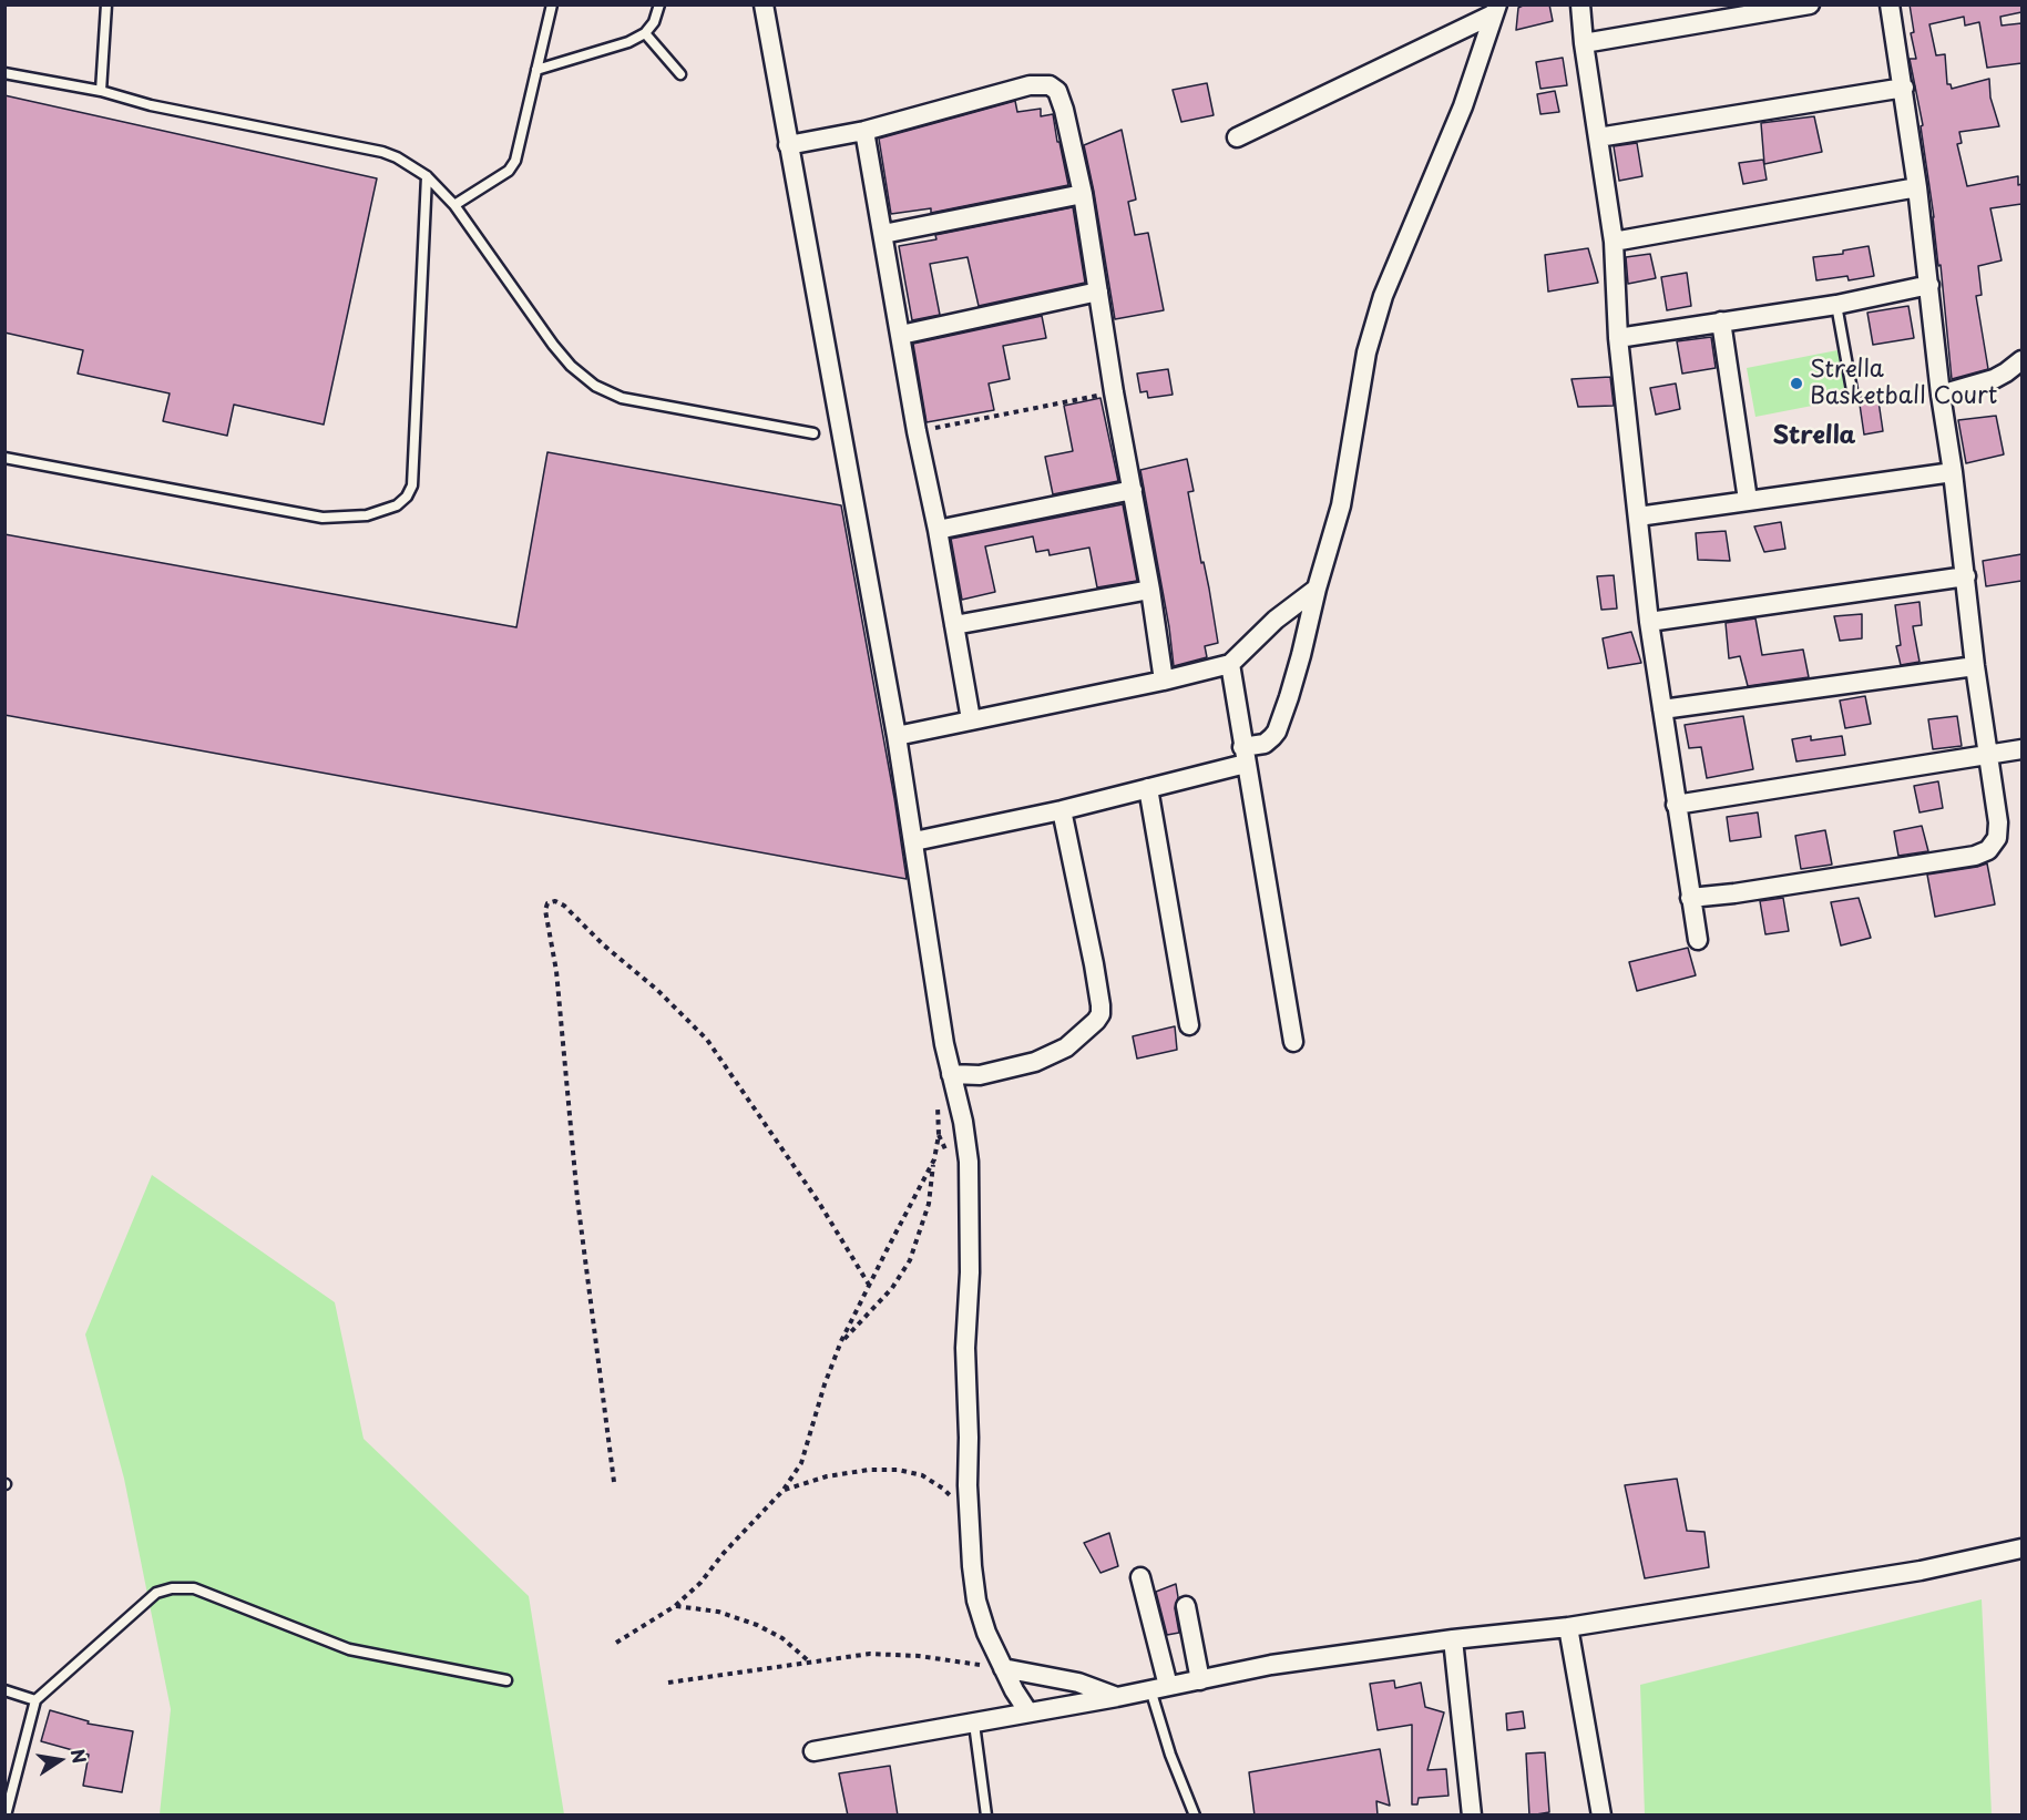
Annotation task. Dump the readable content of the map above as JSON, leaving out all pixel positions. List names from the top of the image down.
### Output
{
  "districts": ["Strella"],
  "places": ["Strella Basketball Court"],
  "north": "right"
}
